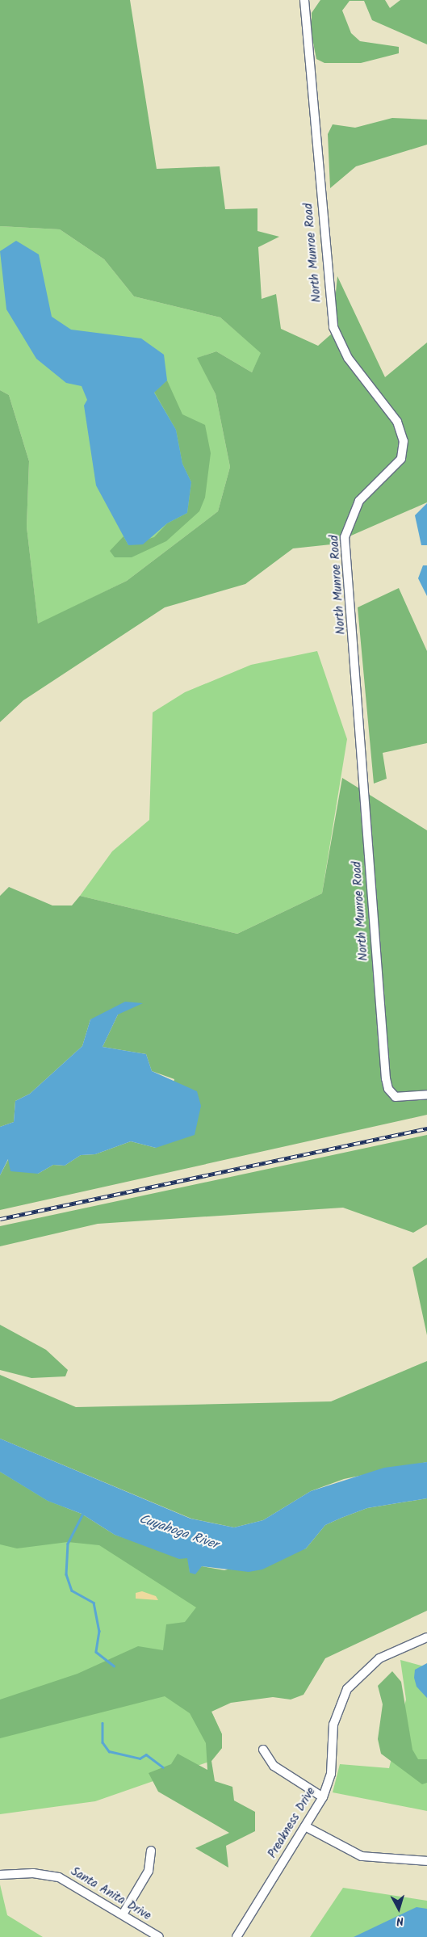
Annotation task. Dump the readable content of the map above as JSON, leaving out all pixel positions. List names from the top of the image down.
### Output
{
  "streets": {
    "street": ["North Munroe Road", "Preakness Drive", "Santa Anita Drive"]
  },
  "water": ["Cuyahoga River"],
  "north": "bottom"
}
